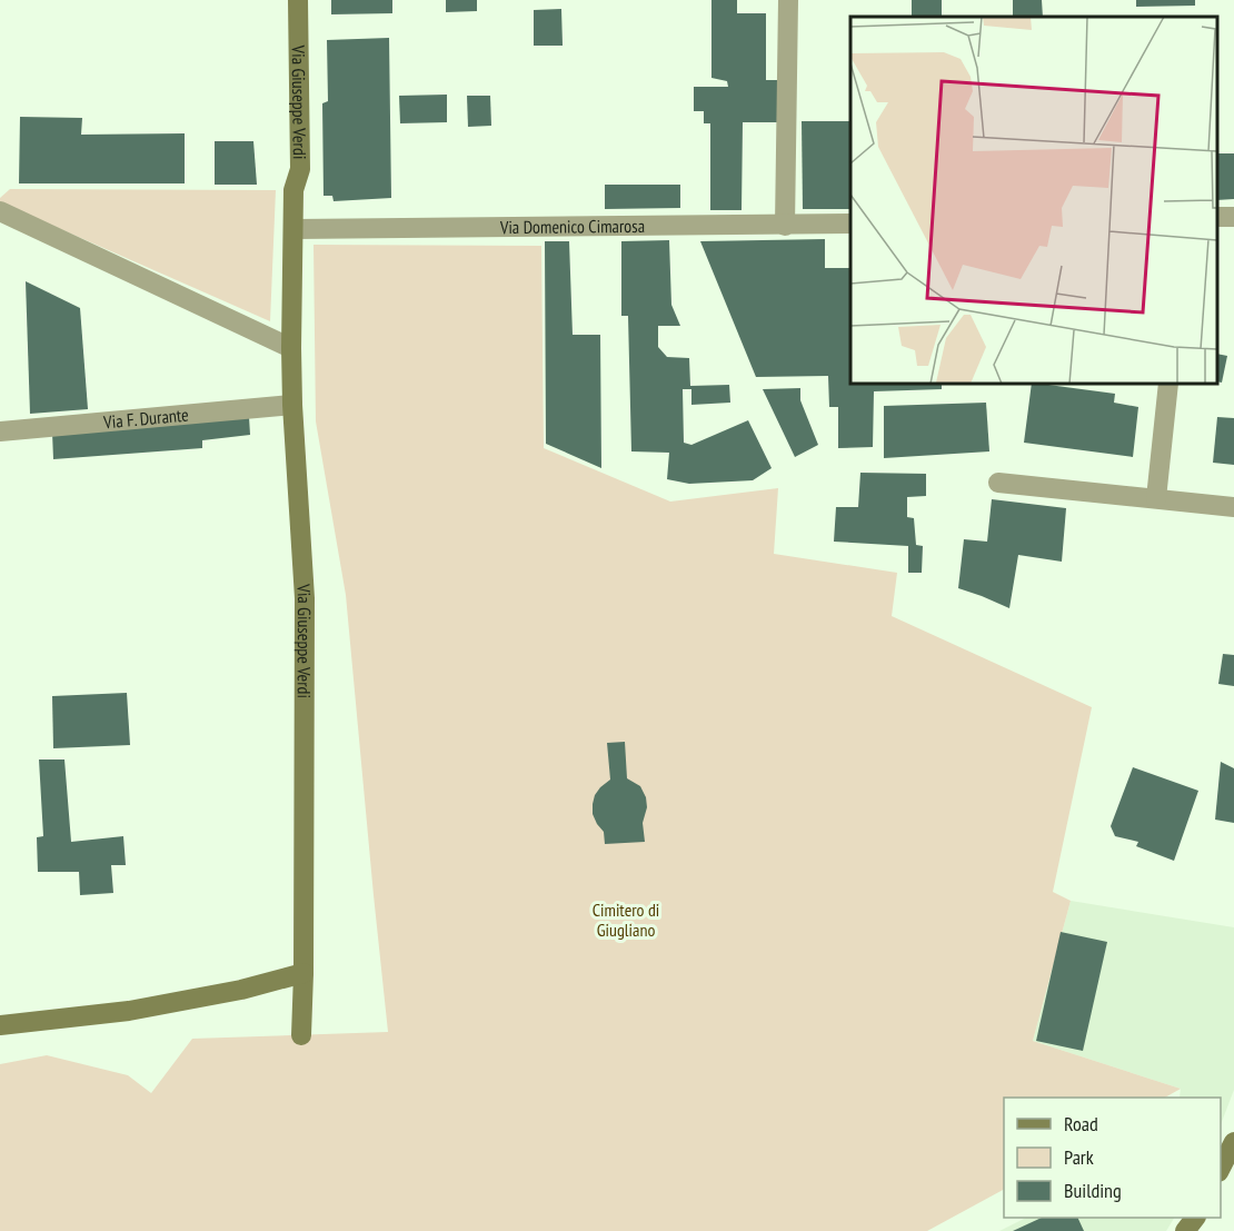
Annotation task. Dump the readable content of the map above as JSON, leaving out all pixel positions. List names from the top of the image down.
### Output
{
  "streets": {
    "street": ["Via Giuseppe Verdi", "Via Domenico Cimarosa", "Via F. Durante"]
  },
  "crossings": [
    ["Via Giuseppe Verdi", "Via Domenico Cimarosa"],
    ["Via Giuseppe Verdi", "Via F. Durante"]
  ],
  "parks": ["Cimitero di Giugliano"],
  "legend": ["Road", "Park", "Building"]
}
